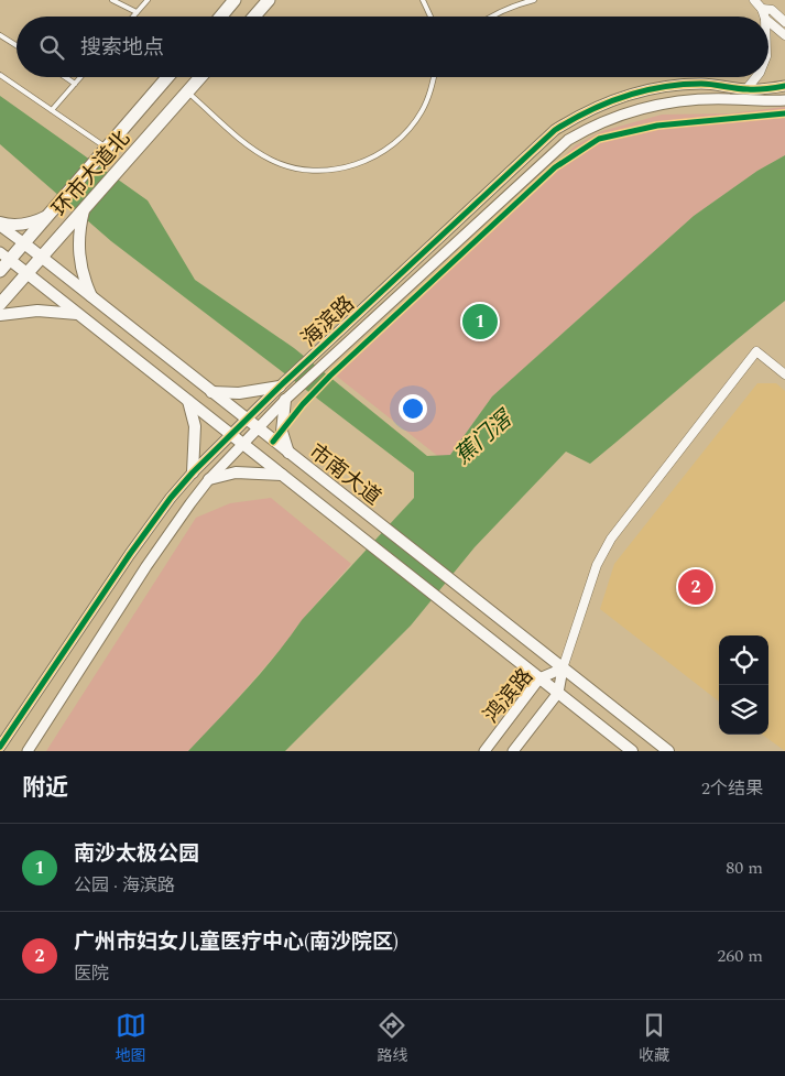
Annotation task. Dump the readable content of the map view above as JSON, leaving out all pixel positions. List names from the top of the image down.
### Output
{
  "streets": {
    "main road": ["环市大道北", "市南大道"],
    "street": ["海滨路", "鸿滨路"]
  },
  "crossings": [
    ["环市大道北", "市南大道"],
    ["海滨路", "市南大道"],
    ["市南大道", "鸿滨路"]
  ],
  "water": ["蕉门滘"],
  "page": {
    "search": "搜索地点",
    "pins": ["1", "2"],
    "heading": ["附近", "2个结果"],
    "list": [
      {
        "mark": "1",
        "name": "南沙太极公园",
        "note": "公园 · 海滨路",
        "value": "80 m"
      },
      {
        "mark": "2",
        "name": "广州市妇女儿童医疗中心(南沙院区)",
        "note": "医院",
        "value": "260 m"
      }
    ],
    "nav": ["地图", "路线", "收藏"]
  }
}
